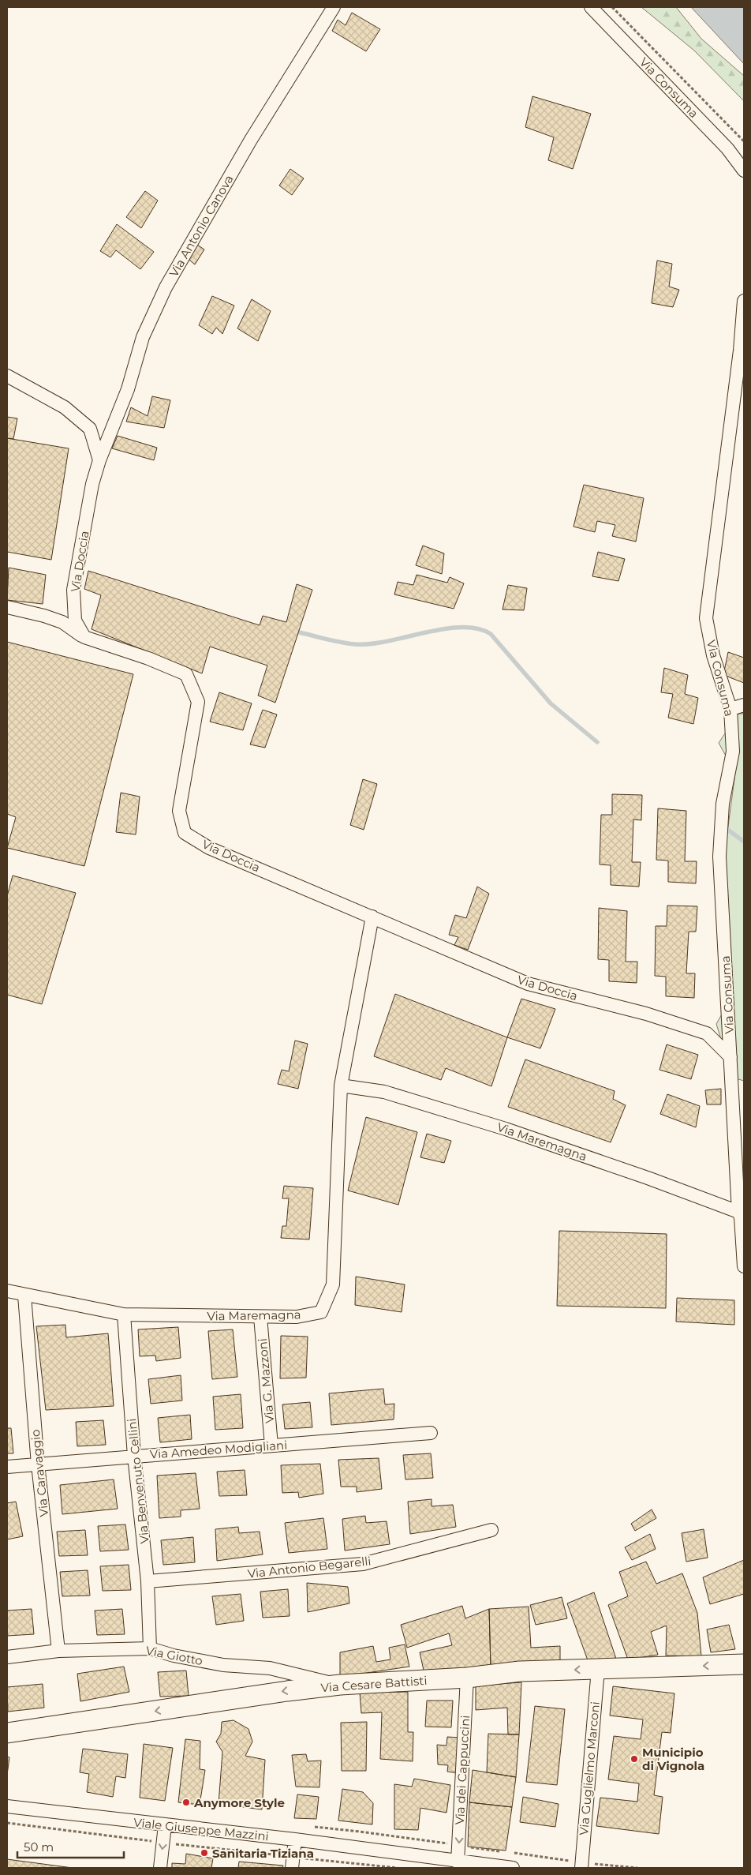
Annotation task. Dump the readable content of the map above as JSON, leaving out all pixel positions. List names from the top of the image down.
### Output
{
  "streets": {
    "main road": ["Via Cesare Battisti"],
    "street": [
      "Via Consuma",
      "Via Antonio Canova",
      "Via Doccia",
      "Via Maremagna",
      "Via G. Mazzoni",
      "Via Amedeo Modigliani",
      "Via Caravaggio",
      "Via Benvenuto Cellini",
      "Via Antonio Begarelli",
      "Via Giotto",
      "Via Guglielmo Marconi",
      "Via dei Cappuccini",
      "Viale Giuseppe Mazzini"
    ]
  },
  "crossings": [
    ["Via Consuma", "Via Doccia"],
    ["Via Consuma", "Via Maremagna"],
    ["Via Antonio Canova", "Via Doccia"],
    ["Via Doccia", "Via Maremagna"],
    ["Via Maremagna", "Via G. Mazzoni"],
    ["Via Maremagna", "Via Caravaggio"],
    ["Via Maremagna", "Via Benvenuto Cellini"],
    ["Via G. Mazzoni", "Via Amedeo Modigliani"],
    ["Via Amedeo Modigliani", "Via Caravaggio"],
    ["Via Amedeo Modigliani", "Via Benvenuto Cellini"],
    ["Via Caravaggio", "Via Giotto"],
    ["Via Benvenuto Cellini", "Via Antonio Begarelli"],
    ["Via Benvenuto Cellini", "Via Giotto"],
    ["Via Giotto", "Via Cesare Battisti"],
    ["Via Cesare Battisti", "Via Guglielmo Marconi"],
    ["Via Cesare Battisti", "Via dei Cappuccini"],
    ["Via dei Cappuccini", "Viale Giuseppe Mazzini"]
  ],
  "one_way": ["Via Cesare Battisti", "Via dei Cappuccini"],
  "places": ["Municipio di Vignola", "Anymore Style", "Sanitaria Tiziana"],
  "scale_bar": "50 m"
}
